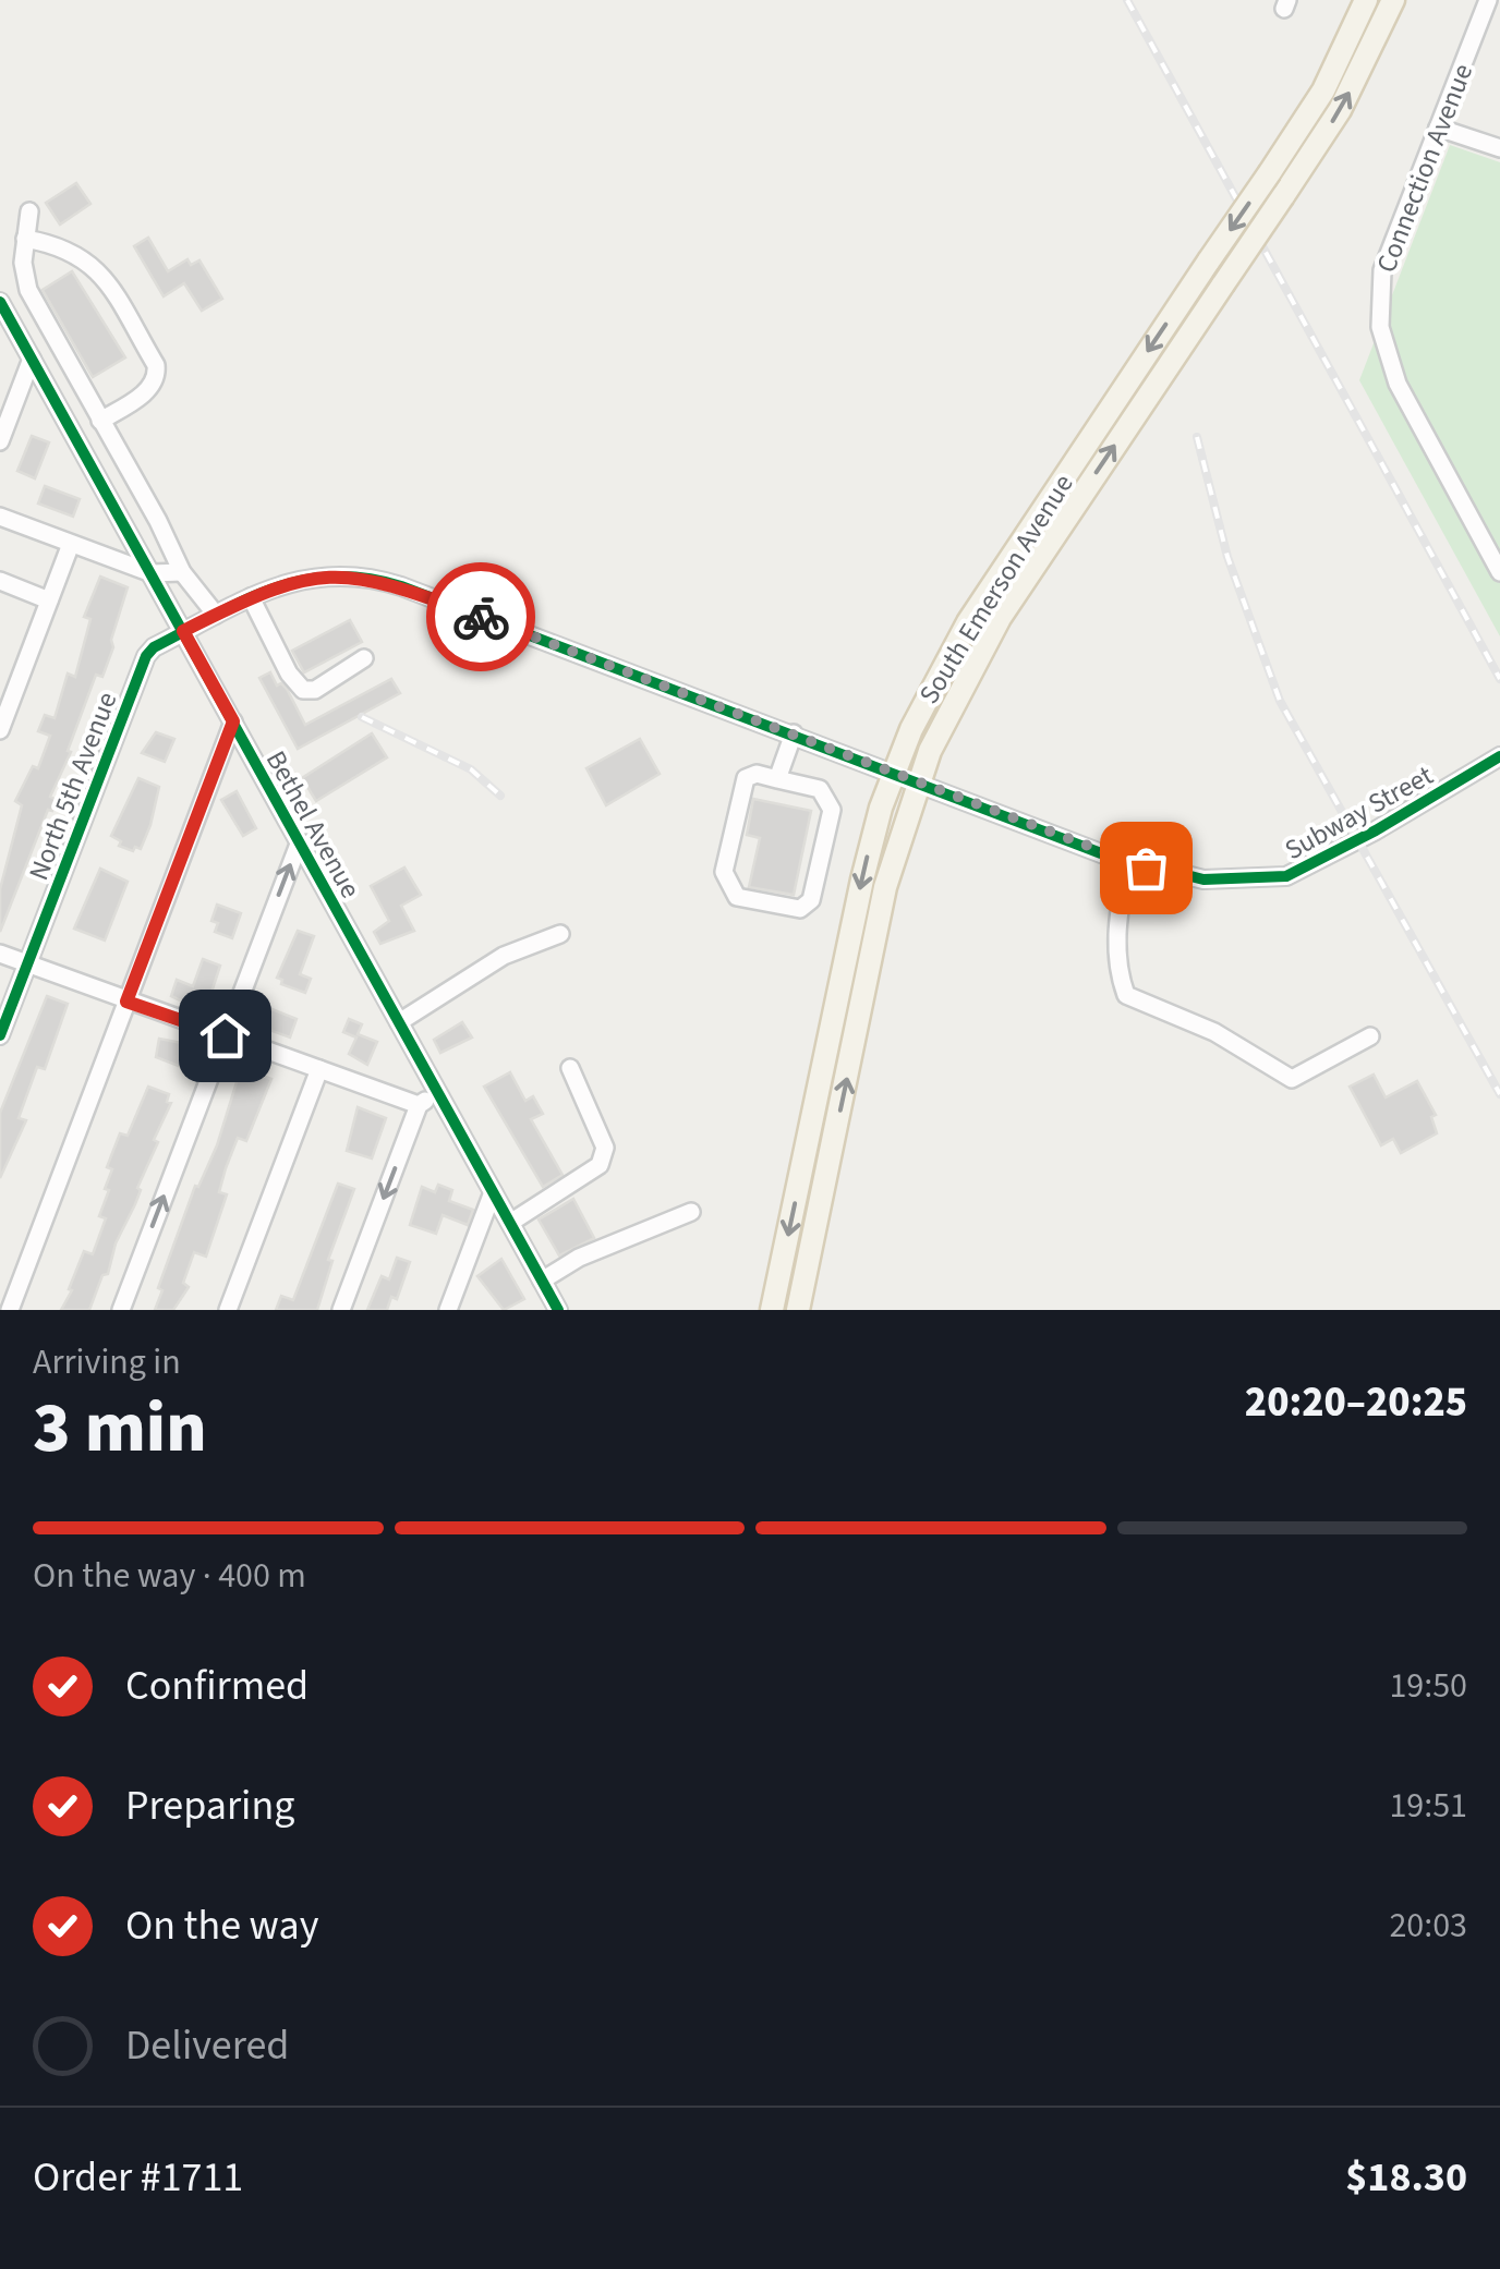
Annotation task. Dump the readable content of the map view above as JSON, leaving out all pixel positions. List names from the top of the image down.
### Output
{
  "streets": {
    "main road": ["South Emerson Avenue"],
    "street": [
      "Connection Avenue",
      "North 5th Avenue",
      "Subway Street",
      "Bethel Avenue"
    ]
  },
  "crossings": [
    ["South Emerson Avenue", "Subway Street"],
    ["North 5th Avenue", "Subway Street"],
    ["North 5th Avenue", "Bethel Avenue"],
    ["Subway Street", "Bethel Avenue"]
  ],
  "page": {
    "heading": ["3 min", "Arriving in", "20:20–20:25"],
    "panel": ["Order #1711", "$18.30"],
    "bar": "On the way · 400 m",
    "list": [
      ["Confirmed", "19:50"],
      ["Preparing", "19:51"],
      ["On the way", "20:03"],
      "Delivered"
    ]
  }
}
